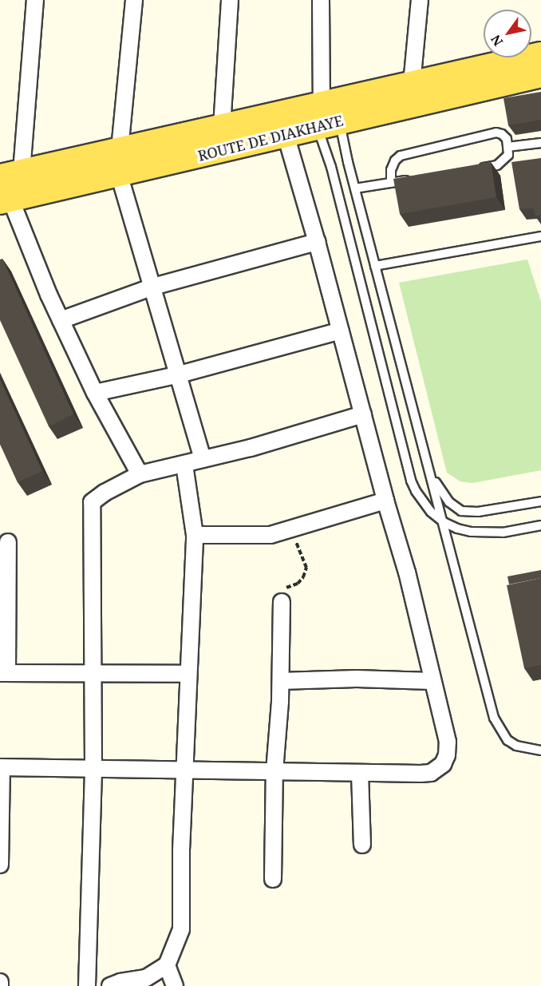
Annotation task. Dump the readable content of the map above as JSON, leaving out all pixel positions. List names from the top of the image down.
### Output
{
  "streets": {
    "main road": ["ROUTE DE DIAKHAYE"]
  },
  "north": "bottom left"
}
